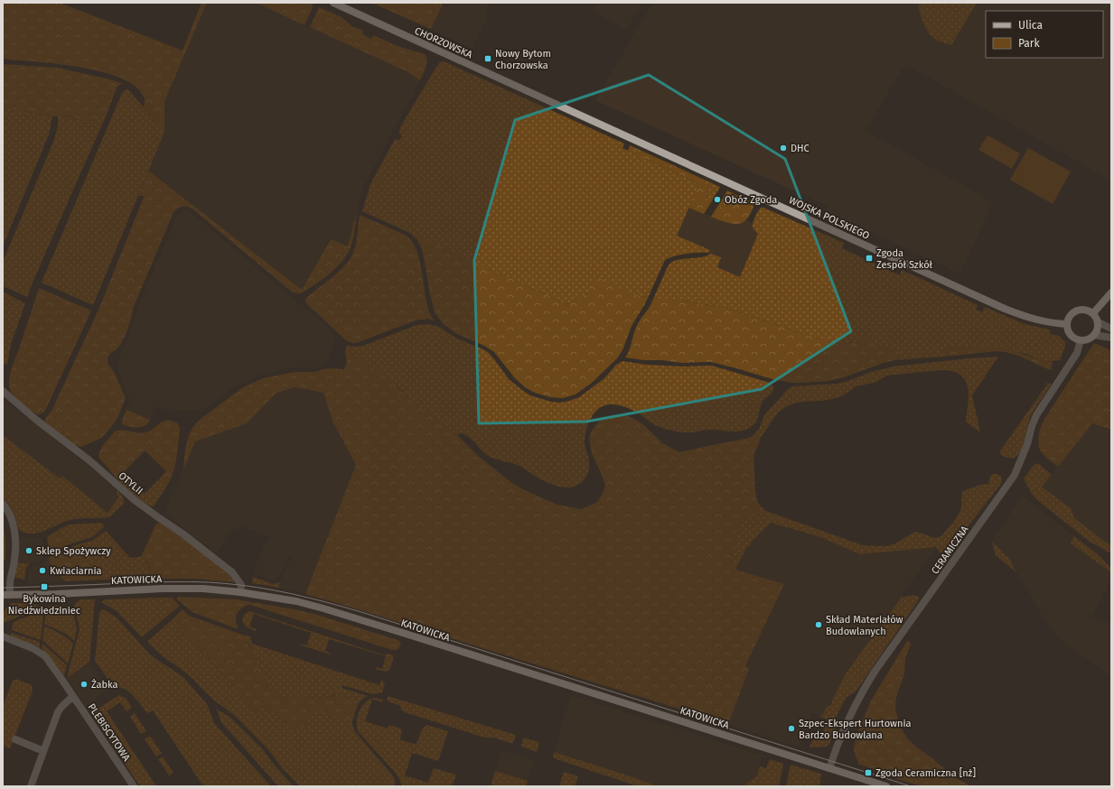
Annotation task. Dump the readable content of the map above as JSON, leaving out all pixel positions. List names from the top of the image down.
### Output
{
  "streets": {
    "street": [
      "CHORZOWSKA",
      "WOJSKA POLSKIEGO",
      "OTYLII",
      "CERAMICZNA",
      "KATOWICKA",
      "PLEBISCYTOWA"
    ]
  },
  "crossings": [
    ["CHORZOWSKA", "WOJSKA POLSKIEGO"],
    ["WOJSKA POLSKIEGO", "CERAMICZNA"],
    ["OTYLII", "KATOWICKA"],
    ["CERAMICZNA", "KATOWICKA"]
  ],
  "places": {
    "transit": [
      "Nowy Bytom Chorzowska",
      "Zgoda Zespół Szkół",
      "Bykowina Niedźwiedziniec",
      "Zgoda Ceramiczna [nż]"
    ],
    "other": [
      "DHC",
      "Obóz Zgoda",
      "Sklep Spożywczy",
      "Kwiaciarnia",
      "Skład Materiałów Budowlanych",
      "Żabka",
      "Szpec-Ekspert Hurtownia Bardzo Budowlana"
    ]
  },
  "legend": ["Ulica", "Park"]
}
